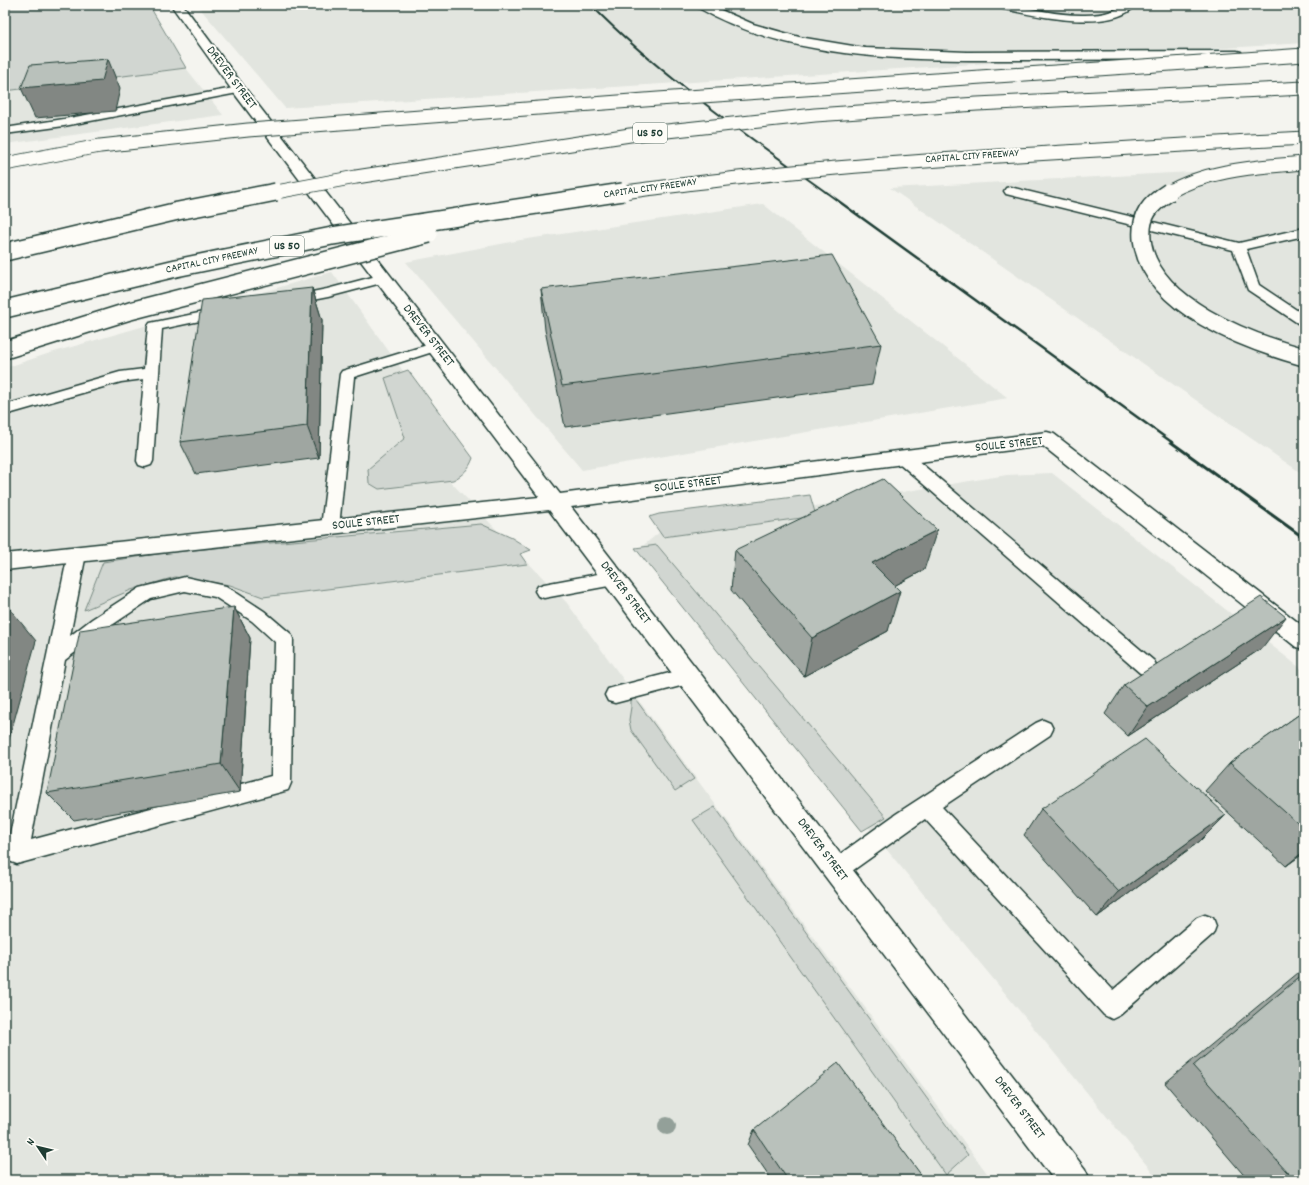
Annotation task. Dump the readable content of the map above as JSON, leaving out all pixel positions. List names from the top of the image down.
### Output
{
  "streets": {
    "main road": [
      "DREVER STREET",
      "US 50",
      "CAPITAL CITY FREEWAY",
      "SOULE STREET"
    ]
  },
  "crossings": [
    ["DREVER STREET", "SOULE STREET"]
  ],
  "north": "top left"
}
